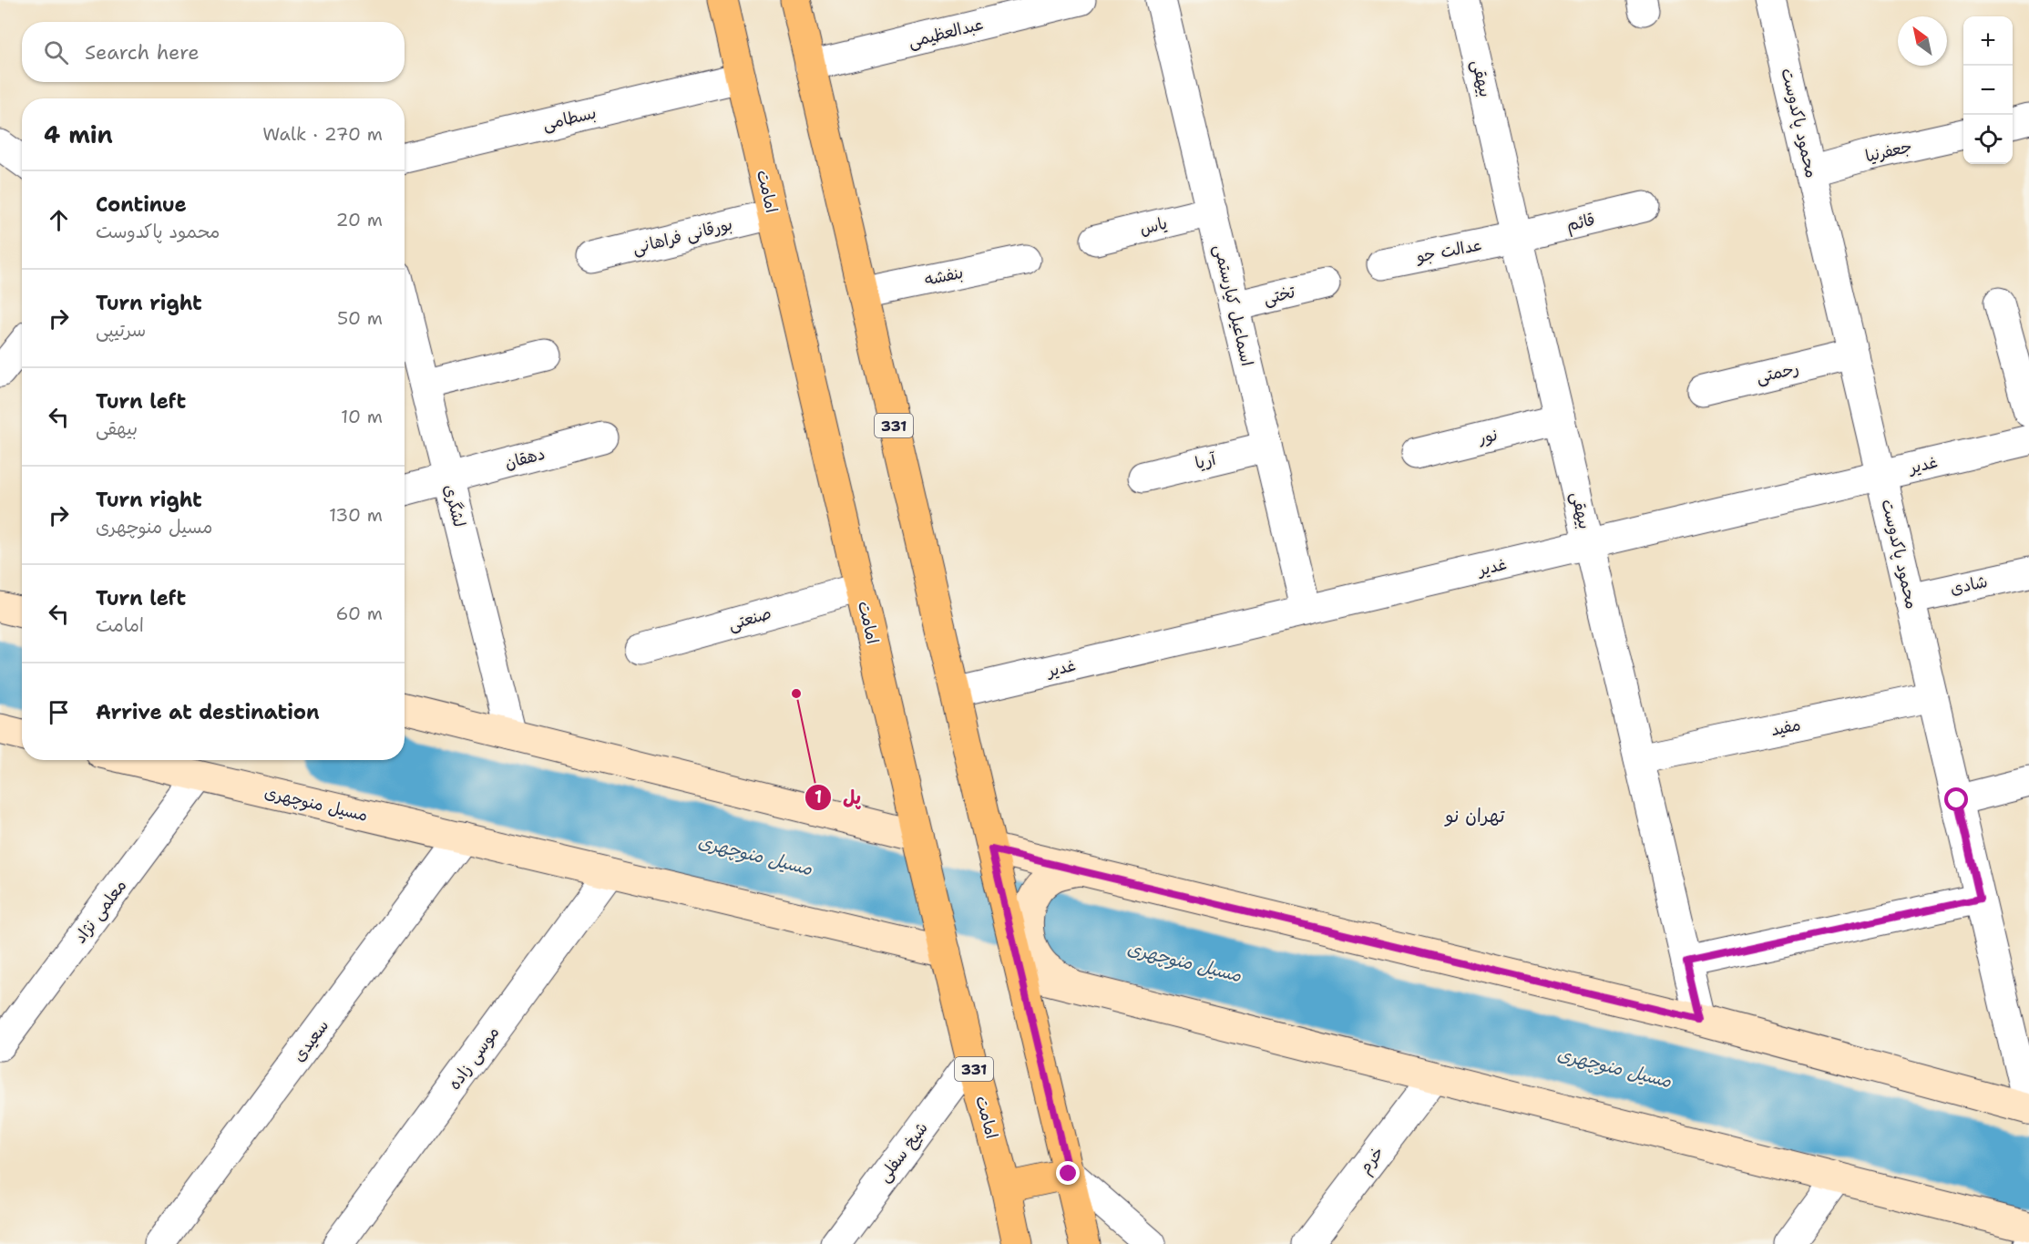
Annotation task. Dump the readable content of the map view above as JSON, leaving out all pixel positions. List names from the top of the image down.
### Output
{
  "streets": {
    "main road": ["امامت", "331", "مسیل منوچهری"],
    "street": [
      "عبدالعظیمی",
      "بیهقی",
      "بسطامی",
      "محمود پاکدوست",
      "جعفرنیا",
      "قائم",
      "یاس",
      "بورقانی فراهانی",
      "عدالت جو",
      "بنفشه",
      "تختی",
      "اسماعیل کیارستمی",
      "رحمتی",
      "نور",
      "دهقان",
      "آریا",
      "غدیر",
      "لشگری",
      "شادی",
      "صنعتی",
      "مفید",
      "معلمی نژاد",
      "سعیدی",
      "موسی زاده",
      "شیخ سفلی",
      "خرم"
    ]
  },
  "crossings": [
    ["عبدالعظیمی", "331"],
    ["بیهقی", "قائم"],
    ["بیهقی", "عدالت جو"],
    ["بیهقی", "نور"],
    ["بیهقی", "غدیر"],
    ["بیهقی", "مفید"],
    ["بسطامی", "امامت"],
    ["محمود پاکدوست", "جعفرنیا"],
    ["محمود پاکدوست", "رحمتی"],
    ["محمود پاکدوست", "غدیر"],
    ["محمود پاکدوست", "شادی"],
    ["محمود پاکدوست", "مفید"],
    ["امامت", "بورقانی فراهانی"],
    ["امامت", "صنعتی"],
    ["امامت", "مسیل منوچهری"],
    ["امامت", "شیخ سفلی"],
    ["قائم", "عدالت جو"],
    ["یاس", "اسماعیل کیارستمی"],
    ["بنفشه", "331"],
    ["تختی", "اسماعیل کیارستمی"],
    ["اسماعیل کیارستمی", "آریا"],
    ["اسماعیل کیارستمی", "غدیر"],
    ["331", "غدیر"],
    ["دهقان", "لشگری"],
    ["مسیل منوچهری", "معلمی نژاد"],
    ["مسیل منوچهری", "سعیدی"],
    ["مسیل منوچهری", "موسی زاده"]
  ],
  "districts": ["تهران نو"],
  "water": ["مسیل منوچهری"],
  "places": ["پل"],
  "north": "top left",
  "page": {
    "map_buttons": ["+", "−"],
    "search": "Search here",
    "heading": ["4 min", "Walk · 270 m"],
    "list": [
      ["Continue", "محمود پاکدوست", "20 m"],
      ["Turn right", "سرتیپی", "50 m"],
      ["Turn left", "بیهقی", "10 m"],
      ["Turn right", "مسیل منوچهری", "130 m"],
      ["Turn left", "امامت", "60 m"],
      "Arrive at destination"
    ]
  }
}
